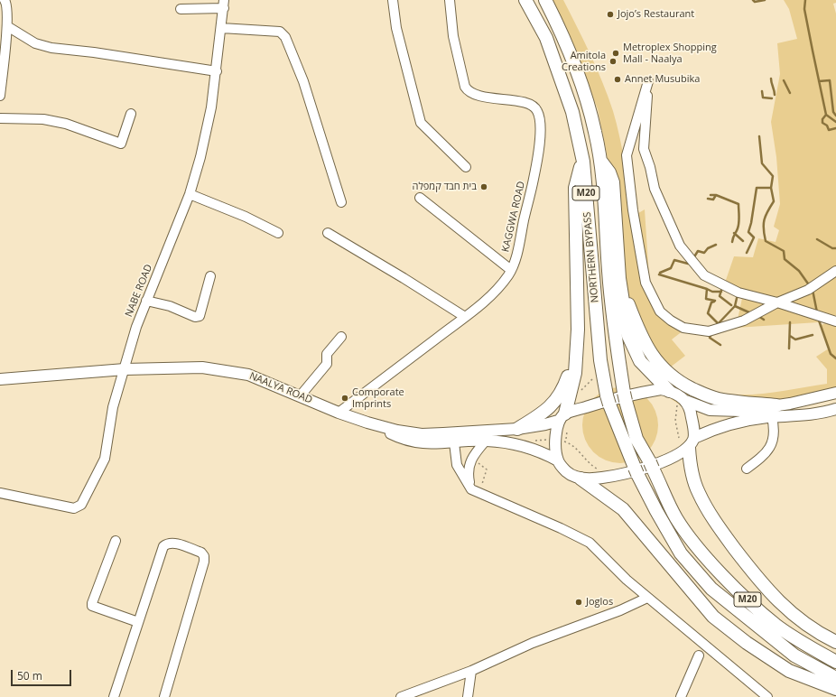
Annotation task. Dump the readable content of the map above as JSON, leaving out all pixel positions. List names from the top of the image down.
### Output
{
  "streets": {
    "highway": ["M20", "NORTHERN BYPASS"],
    "main road": ["NAALYA ROAD"],
    "street": ["KAGGWA ROAD", "NABE ROAD"]
  },
  "crossings": [
    ["KAGGWA ROAD", "NAALYA ROAD"],
    ["NABE ROAD", "NAALYA ROAD"]
  ],
  "places": [
    "Jojo’s Restaurant",
    "Metroplex Shopping Mall - Naalya",
    "Amitola Creations",
    "Annet Musubika",
    "בית חבד קמפלה",
    "Comporate Imprints",
    "Joglos"
  ],
  "scale_bar": "50 m"
}
